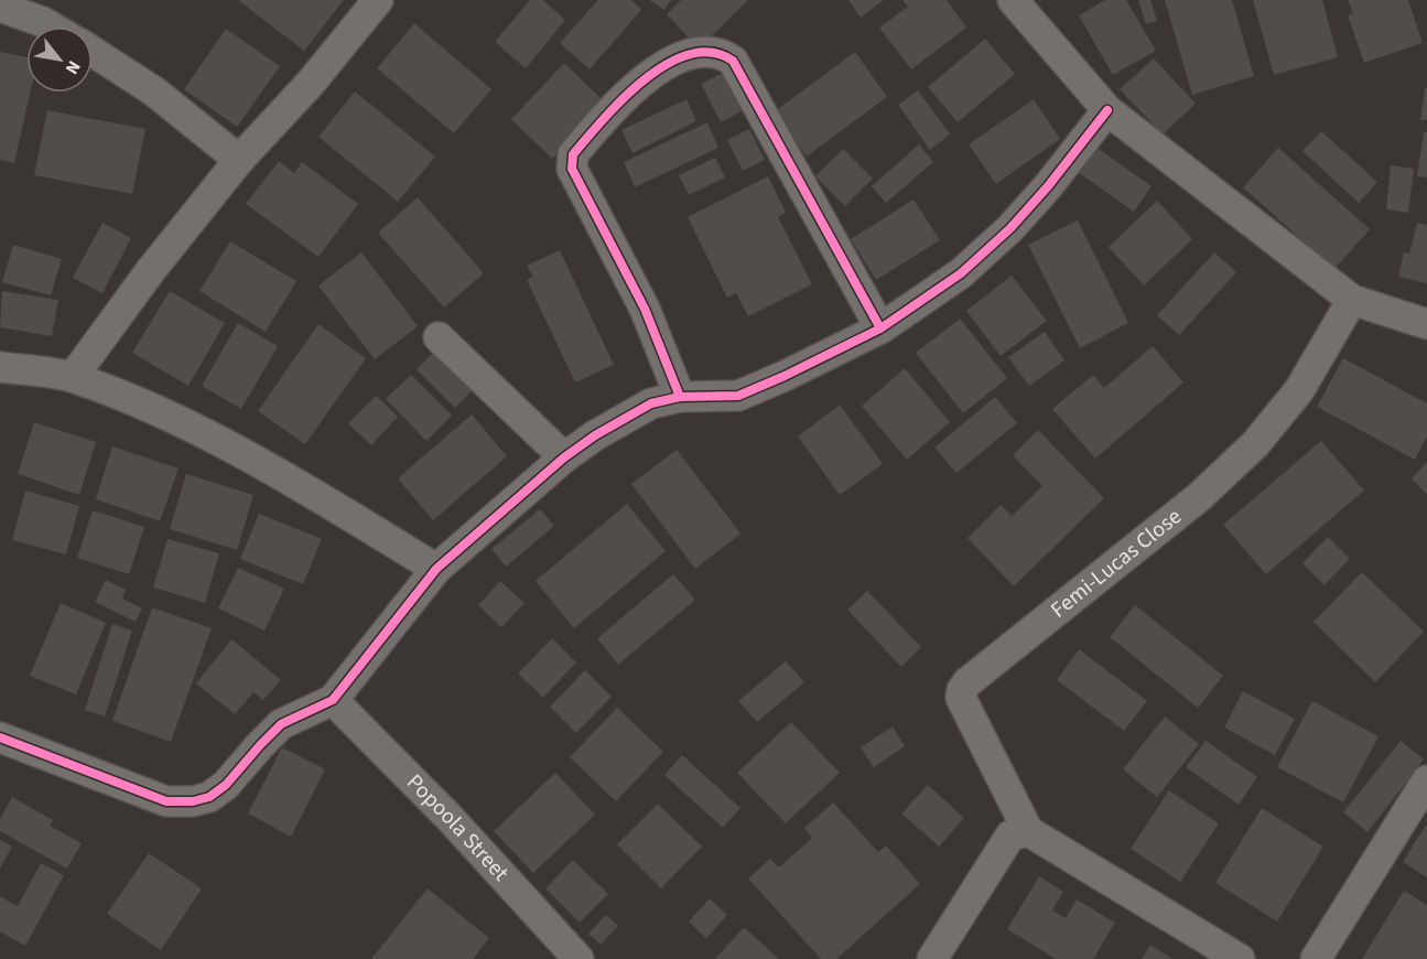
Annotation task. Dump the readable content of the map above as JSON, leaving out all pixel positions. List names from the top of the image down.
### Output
{
  "streets": {
    "street": ["Femi-Lucas Close", "Popoola Street"]
  },
  "north": "bottom right"
}
